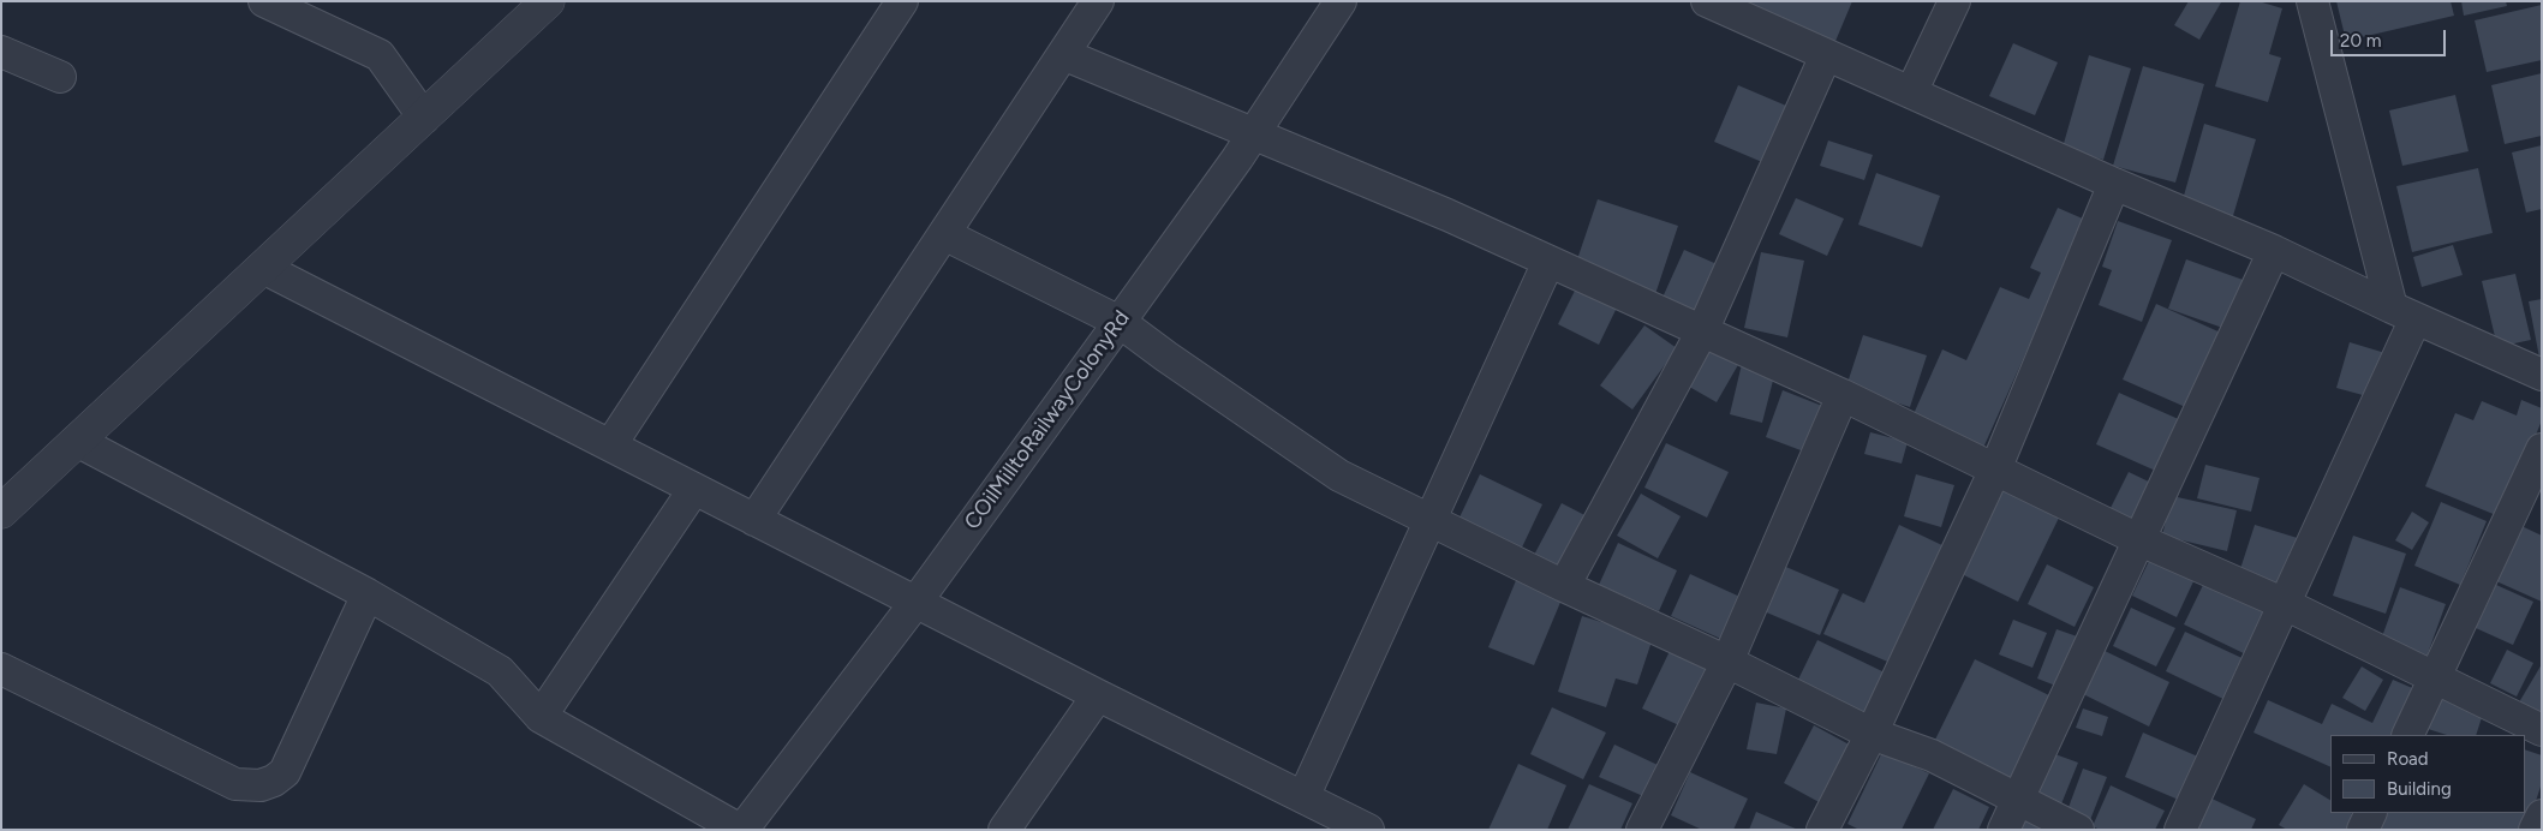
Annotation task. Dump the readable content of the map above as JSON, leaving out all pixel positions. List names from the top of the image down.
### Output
{
  "streets": {
    "street": ["COilMilltoRailwayColonyRd"]
  },
  "legend": ["Road", "Building"],
  "scale_bar": "20 m"
}
